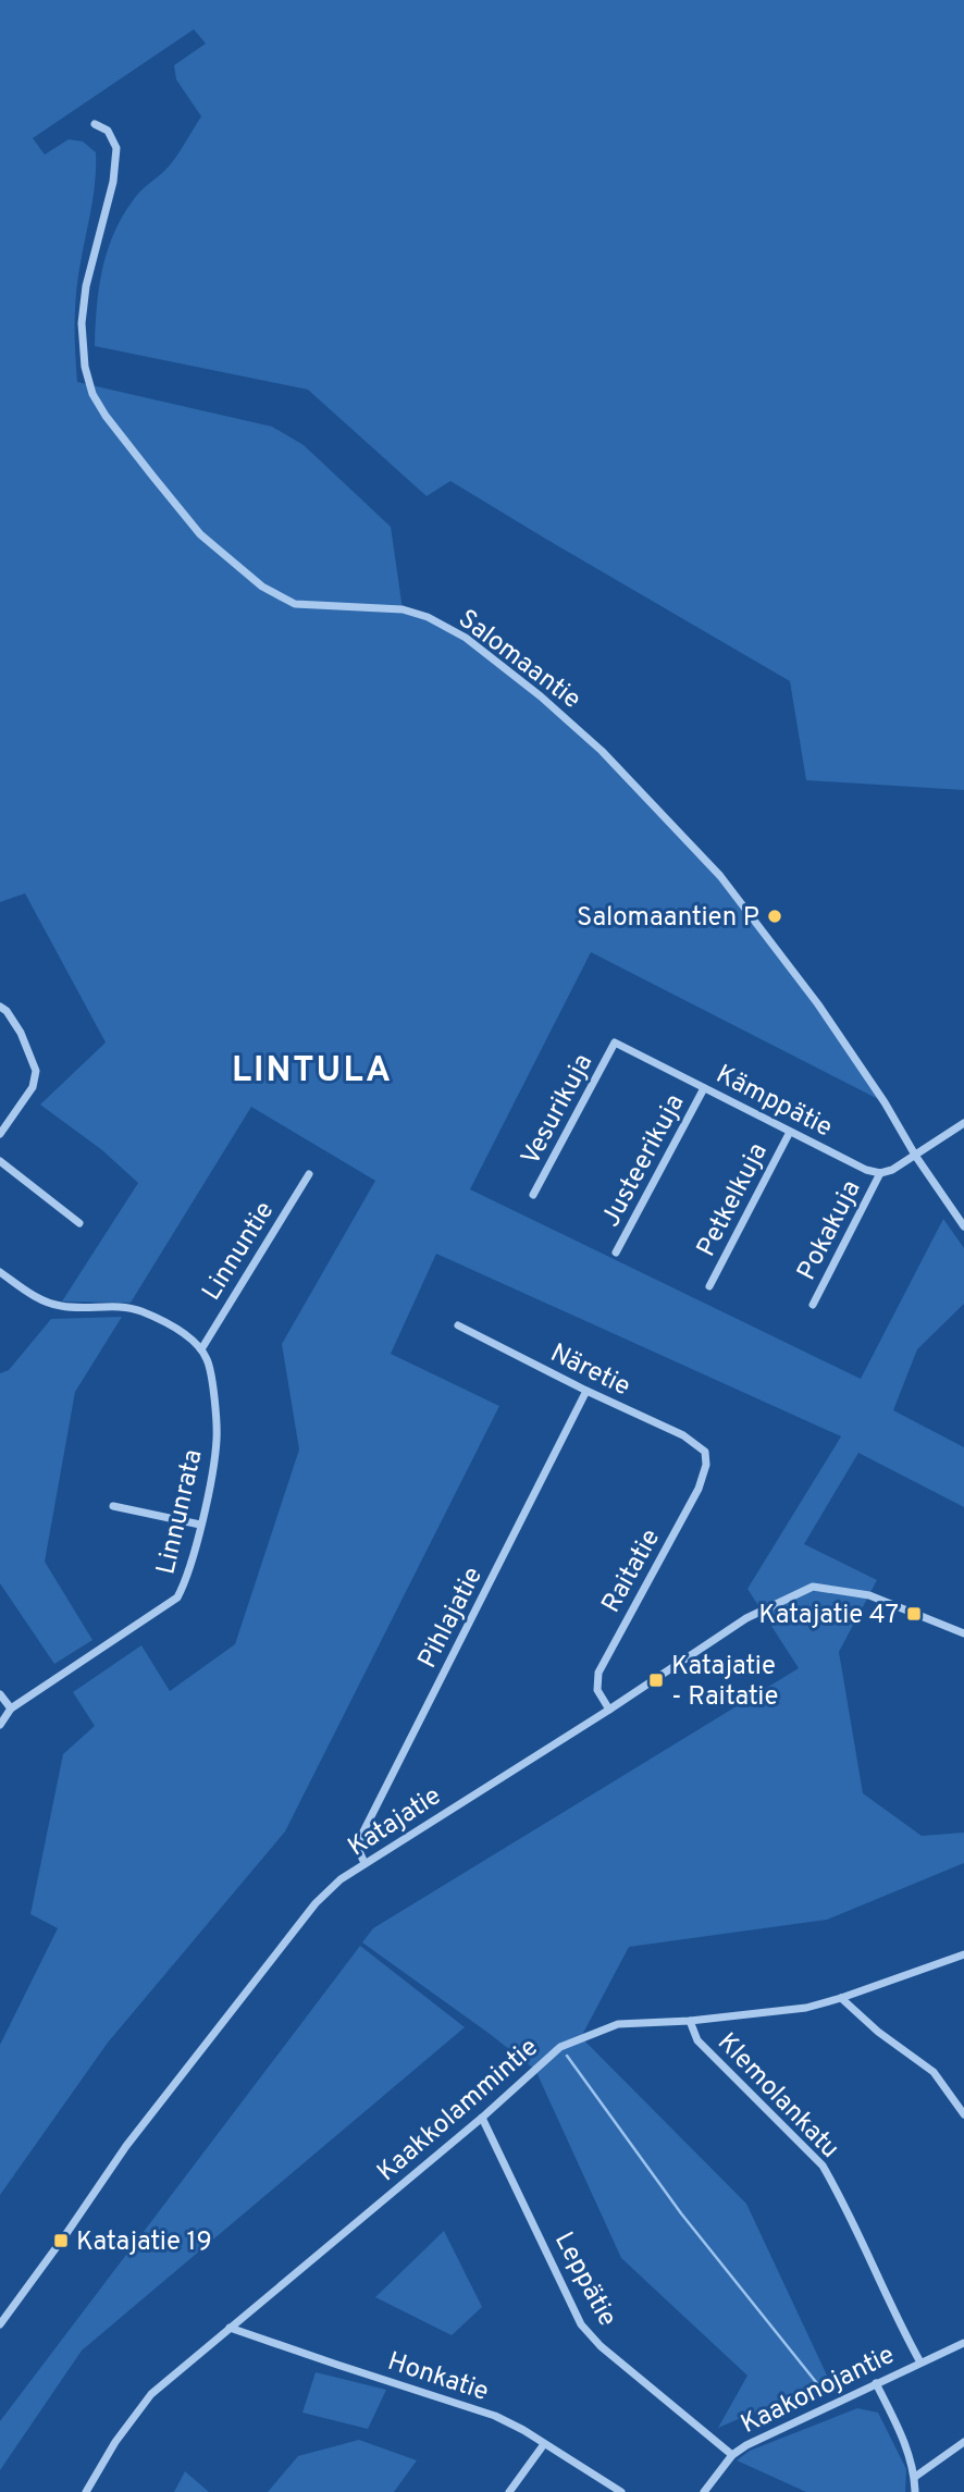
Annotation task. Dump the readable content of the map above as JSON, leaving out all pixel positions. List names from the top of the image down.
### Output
{
  "streets": {
    "street": [
      "Salomaantie",
      "Kämppätie",
      "Vesurikuja",
      "Justeerikuja",
      "Petkelkuja",
      "Pokakuja",
      "Linnuntie",
      "Näretie",
      "Linnunrata",
      "Raitatie",
      "Pihlajatie",
      "Katajatie",
      "Klemolankatu",
      "Kaakkolammintie",
      "Leppätie",
      "Honkatie",
      "Kaakonojantie"
    ]
  },
  "crossings": [
    ["Kämppätie", "Vesurikuja"],
    ["Kämppätie", "Justeerikuja"],
    ["Kämppätie", "Petkelkuja"],
    ["Kämppätie", "Pokakuja"],
    ["Linnuntie", "Linnunrata"],
    ["Näretie", "Raitatie"],
    ["Näretie", "Pihlajatie"],
    ["Raitatie", "Katajatie"],
    ["Pihlajatie", "Katajatie"],
    ["Klemolankatu", "Kaakkolammintie"],
    ["Klemolankatu", "Kaakonojantie"],
    ["Kaakkolammintie", "Leppätie"],
    ["Kaakkolammintie", "Honkatie"],
    ["Leppätie", "Kaakonojantie"]
  ],
  "districts": ["LINTULA"],
  "places": {
    "other": ["Salomaantien P"],
    "transit": ["Katajatie 47", "Katajatie - Raitatie", "Katajatie 19"]
  }
}
